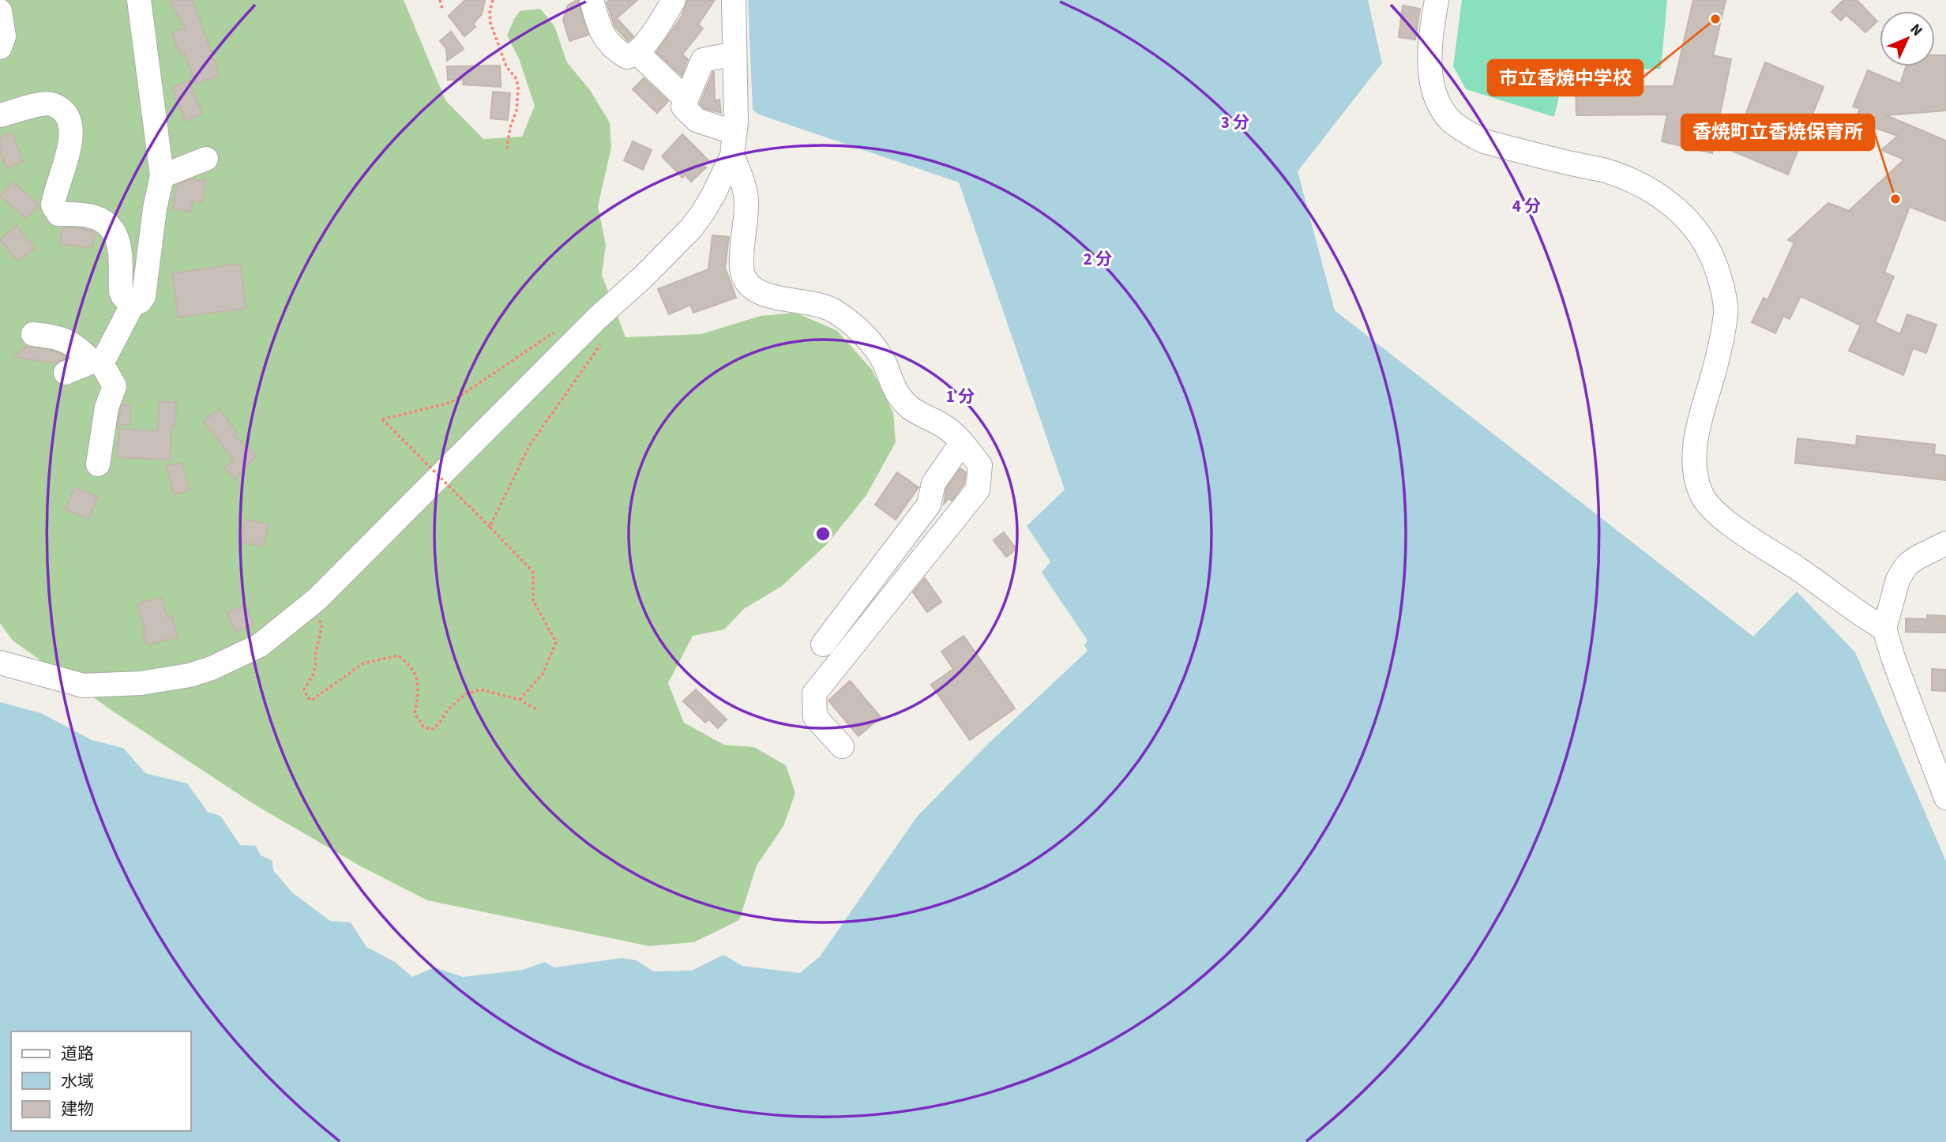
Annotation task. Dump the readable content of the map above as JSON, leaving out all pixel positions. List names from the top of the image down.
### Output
{
  "places": ["市立香焼中学校", "香焼町立香焼保育所"],
  "legend": ["道路", "水域", "建物"],
  "north": "top right",
  "rings": [
    "3 分",
    "4 分",
    "2 分",
    "1 分"
  ]
}
